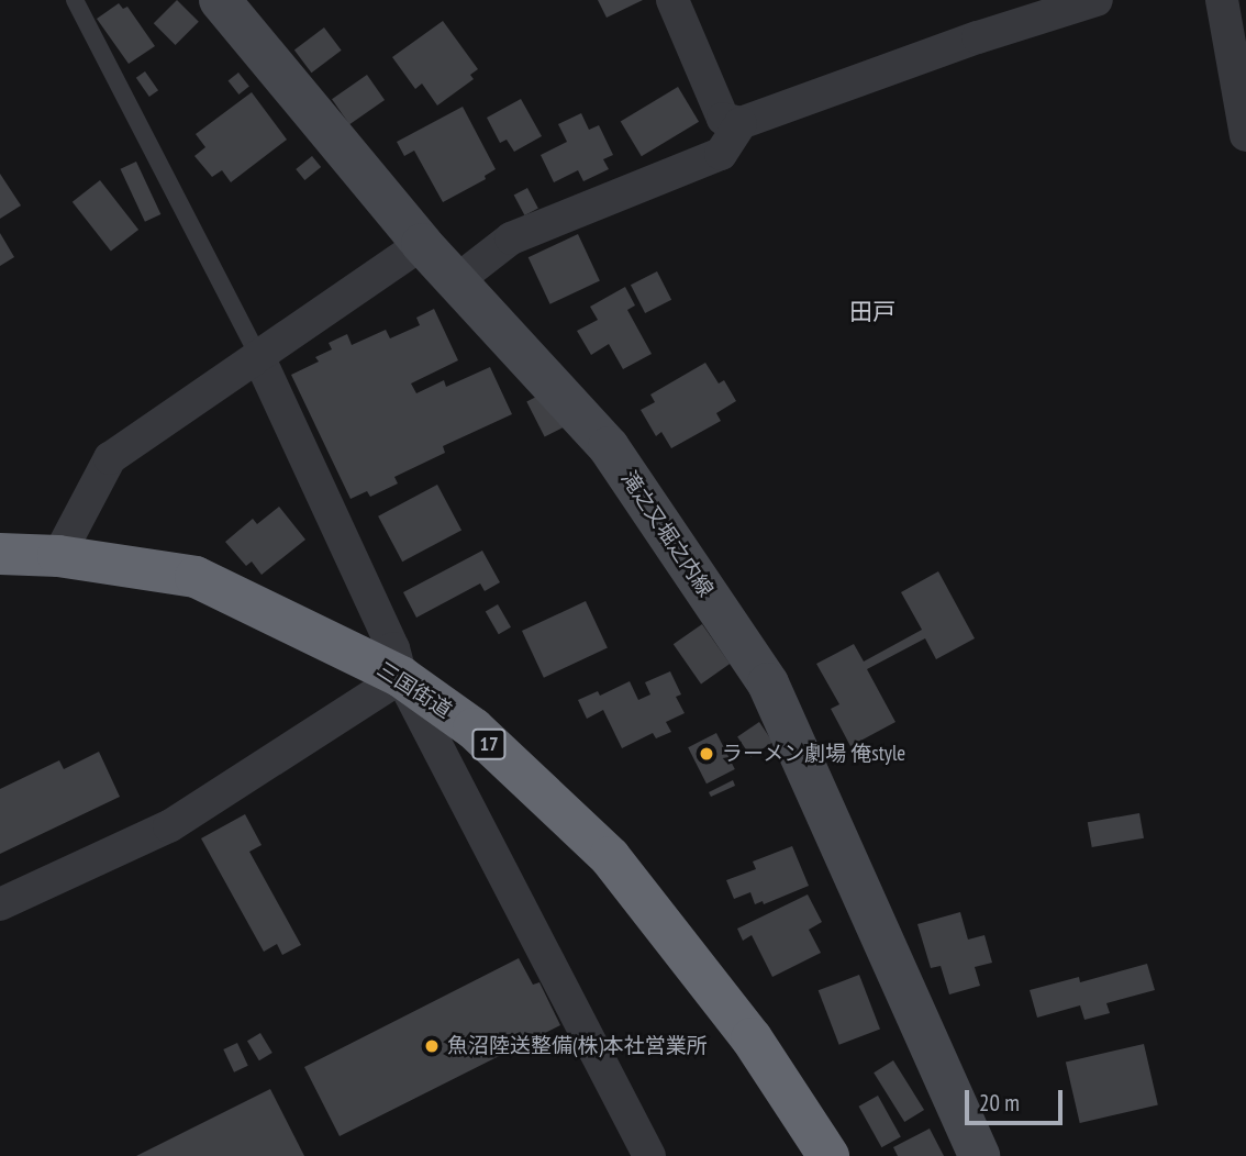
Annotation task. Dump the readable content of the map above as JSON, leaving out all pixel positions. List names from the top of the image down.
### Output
{
  "streets": {
    "highway": ["三国街道", "17"],
    "main road": ["滝之又堀之内線"]
  },
  "districts": ["田戸"],
  "places": ["ラーメン劇場 俺style", "魚沼陸送整備(株)本社営業所"],
  "scale_bar": "20 m"
}
